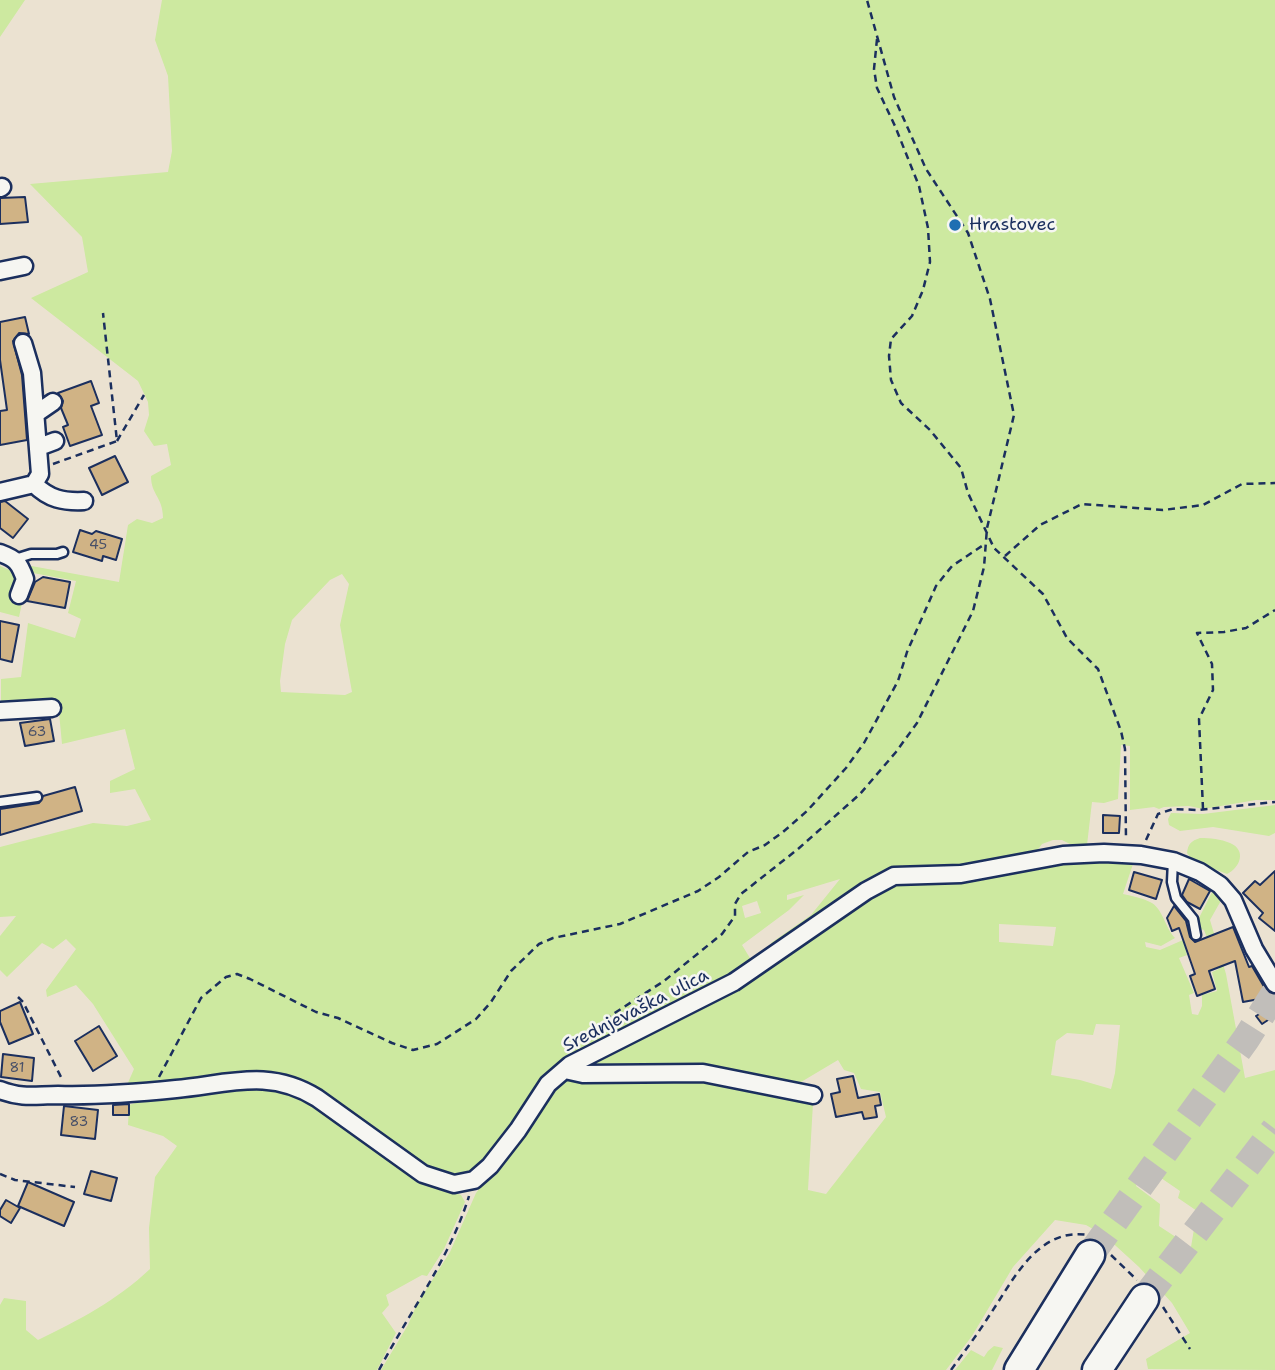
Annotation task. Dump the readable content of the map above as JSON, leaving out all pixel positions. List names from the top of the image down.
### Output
{
  "streets": {
    "street": ["Srednjevaška ulica"]
  },
  "places": ["Hrastovec"],
  "house_numbers": [
    "45",
    "63",
    "81",
    "83"
  ]
}
